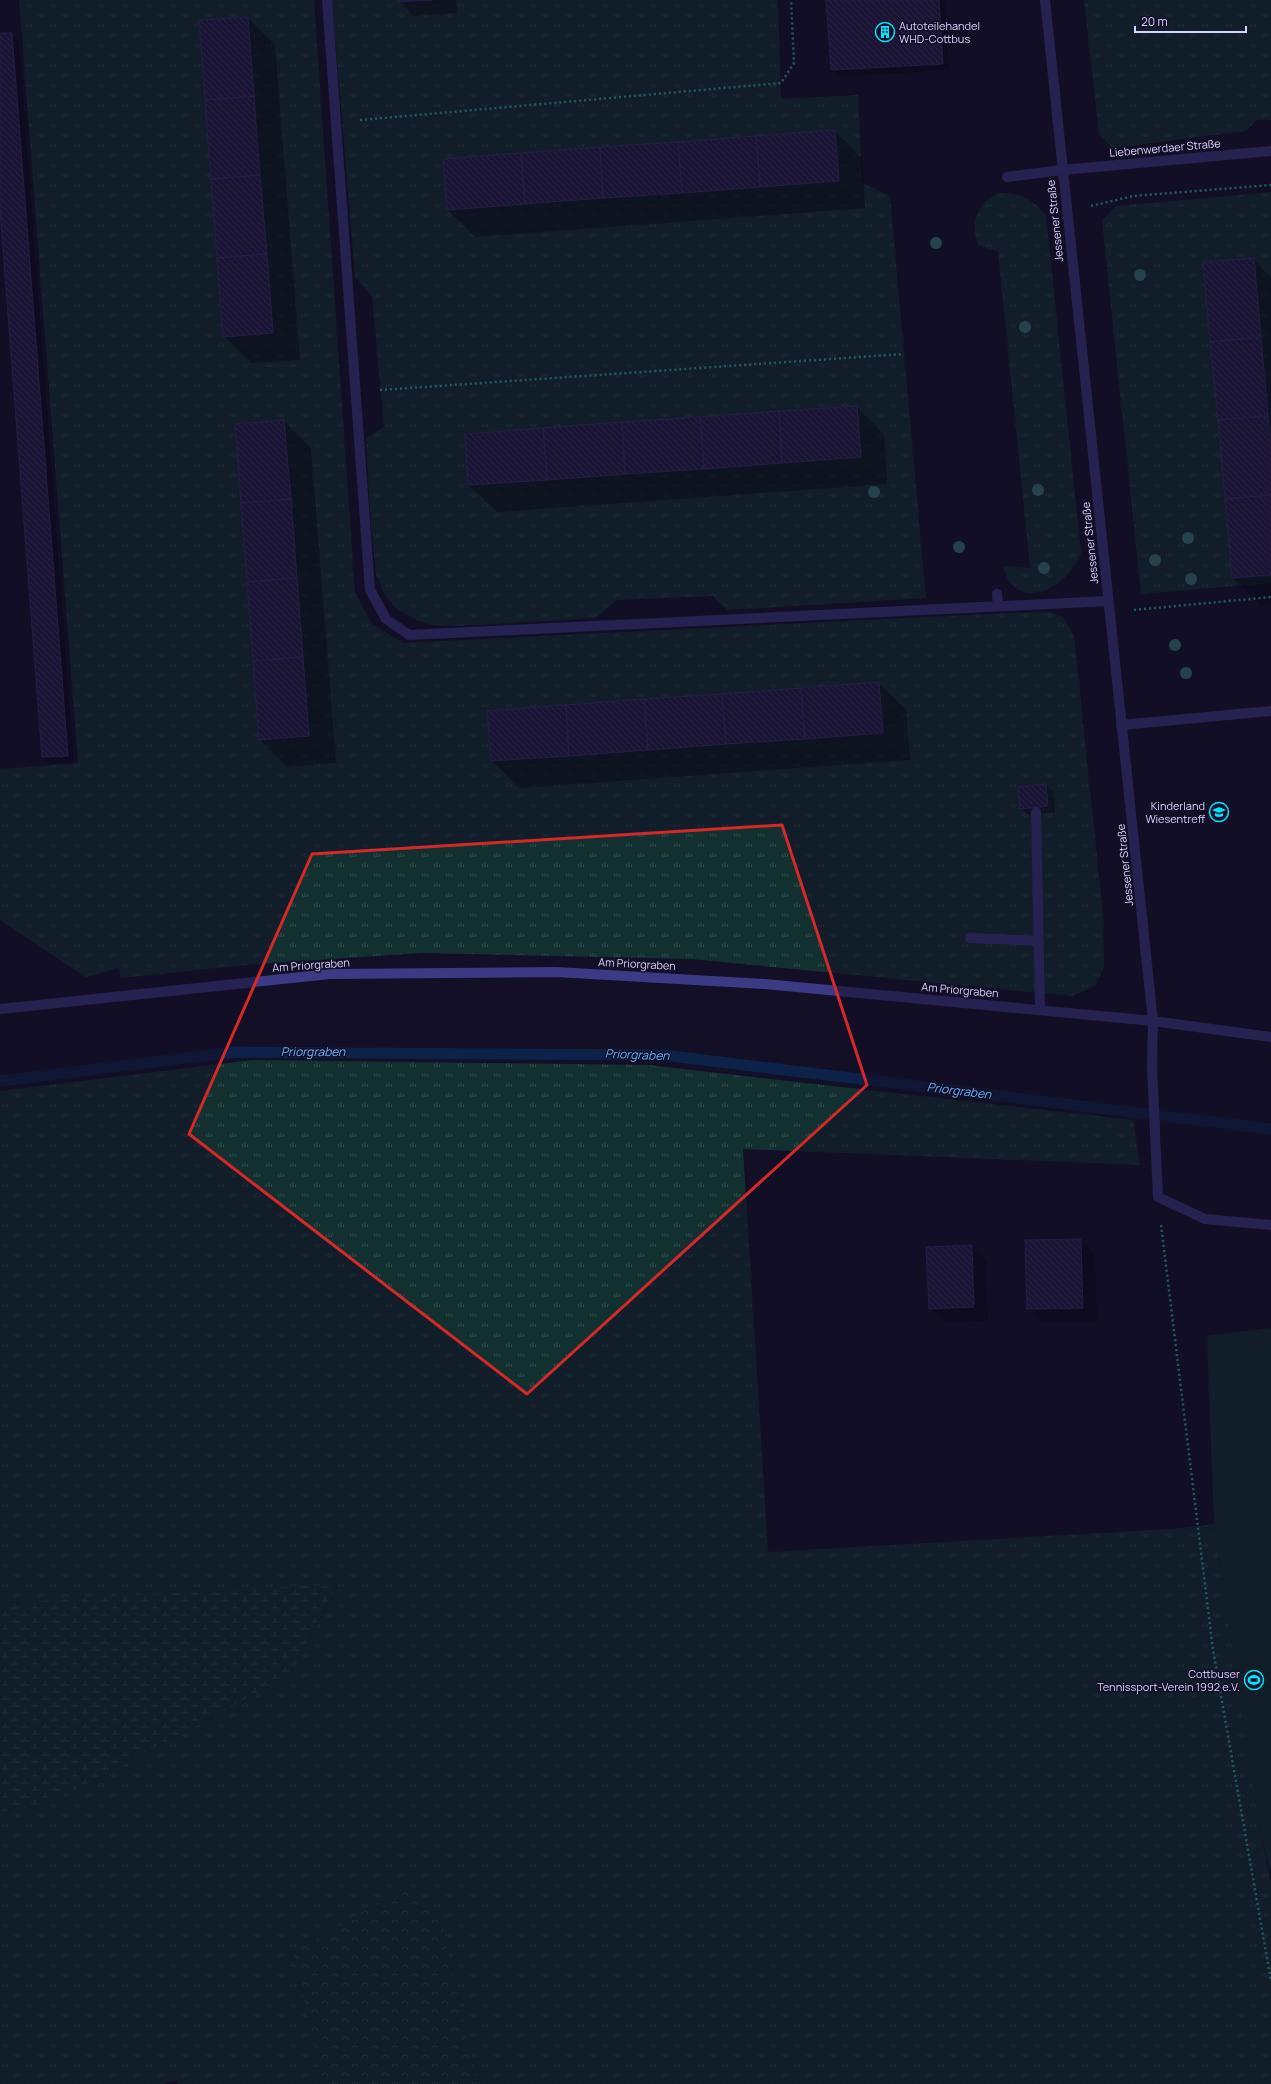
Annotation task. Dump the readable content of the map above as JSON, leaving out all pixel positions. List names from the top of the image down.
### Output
{
  "streets": {
    "street": ["Liebenwerdaer Straße", "Jessener Straße", "Am Priorgraben"]
  },
  "crossings": [
    ["Liebenwerdaer Straße", "Jessener Straße"],
    ["Jessener Straße", "Am Priorgraben"]
  ],
  "water": ["Priorgraben"],
  "places": {
    "building": ["Autoteilehandel WHD-Cottbus"],
    "school or university": ["Kinderland Wiesentreff"],
    "sports": ["Cottbuser Tennissport-Verein 1992 e.V."]
  },
  "scale_bar": "20 m"
}
